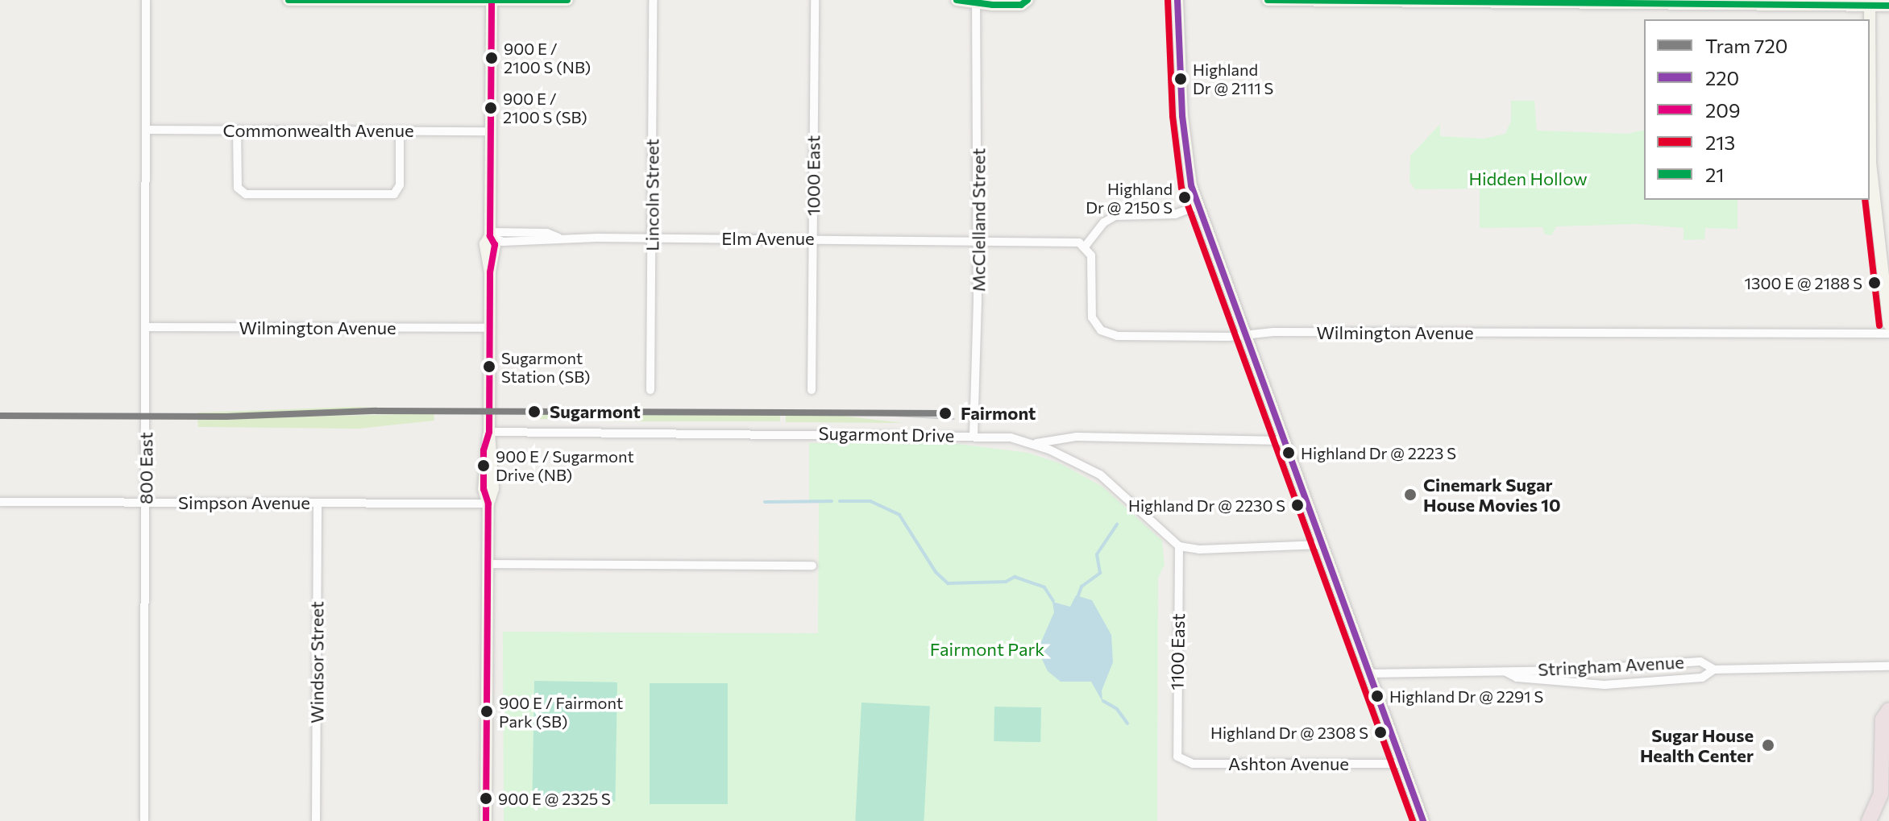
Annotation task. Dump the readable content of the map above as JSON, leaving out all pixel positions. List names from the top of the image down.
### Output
{
  "streets": {
    "street": [
      "Commonwealth Avenue",
      "1000 East",
      "Lincoln Street",
      "McClelland Street",
      "Elm Avenue",
      "Wilmington Avenue",
      "Sugarmont Drive",
      "800 East",
      "Simpson Avenue",
      "1100 East",
      "Windsor Street",
      "Stringham Avenue",
      "Ashton Avenue"
    ]
  },
  "crossings": [
    ["Commonwealth Avenue", "800 East"],
    ["1000 East", "Elm Avenue"],
    ["Lincoln Street", "Elm Avenue"],
    ["McClelland Street", "Elm Avenue"],
    ["McClelland Street", "Sugarmont Drive"],
    ["Wilmington Avenue", "800 East"],
    ["800 East", "Simpson Avenue"],
    ["Simpson Avenue", "Windsor Street"],
    ["1100 East", "Ashton Avenue"]
  ],
  "parks": ["Hidden Hollow", "Fairmont Park"],
  "places": [
    "900 E / 2100 S (NB)",
    "Highland Dr @ 2111 S",
    "900 E / 2100 S (SB)",
    "Highland Dr @ 2150 S",
    "1300 E @ 2188 S",
    "Sugarmont Station (SB)",
    "Sugarmont",
    "Fairmont",
    "Highland Dr @ 2223 S",
    "900 E / Sugarmont Drive (NB)",
    "Cinemark Sugar House Movies 10",
    "Highland Dr @ 2230 S",
    "Highland Dr @ 2291 S",
    "900 E / Fairmont Park (SB)",
    "Highland Dr @ 2308 S",
    "Sugar House Health Center",
    "900 E @ 2325 S"
  ],
  "lines": [
    "transit line 220",
    "transit line 209",
    "transit line 213",
    "transit line 21",
    "tram line 720"
  ],
  "legend": [
    "Tram 720",
    "220",
    "209",
    "213",
    "21"
  ]
}
